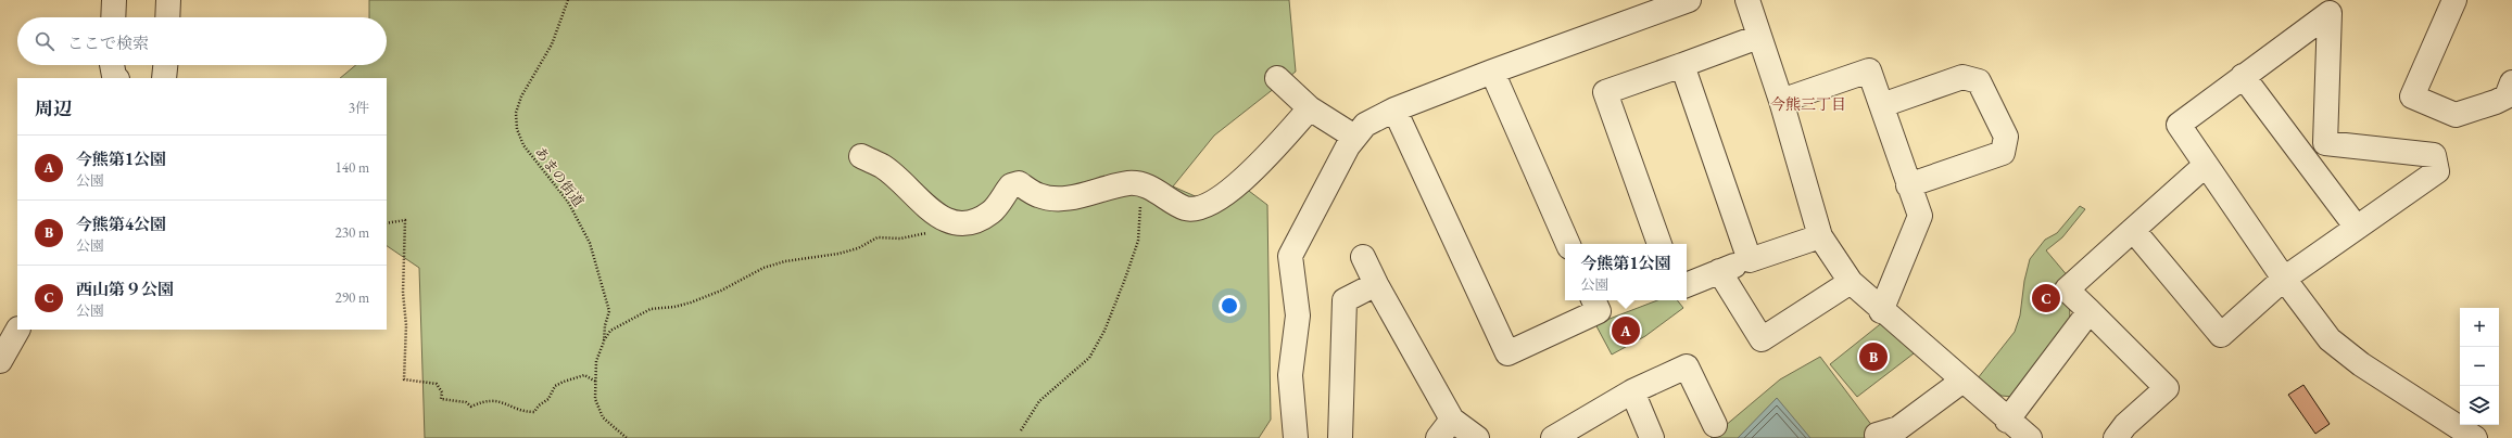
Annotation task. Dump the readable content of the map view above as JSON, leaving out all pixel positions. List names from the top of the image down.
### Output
{
  "streets": {
    "path": ["あまの街道"]
  },
  "districts": ["今熊三丁目"],
  "page": {
    "search": "ここで検索",
    "heading": ["周辺", "3件"],
    "list": [
      {
        "mark": "A",
        "name": "今熊第1公園",
        "note": "公園",
        "value": "140 m"
      },
      {
        "mark": "B",
        "name": "今熊第4公園",
        "note": "公園",
        "value": "230 m"
      },
      {
        "mark": "C",
        "name": "西山第９公園",
        "note": "公園",
        "value": "290 m"
      }
    ],
    "popup": ["今熊第1公園", "公園"],
    "pins": ["C", "A", "B"],
    "map_buttons": ["+", "−"]
  }
}
